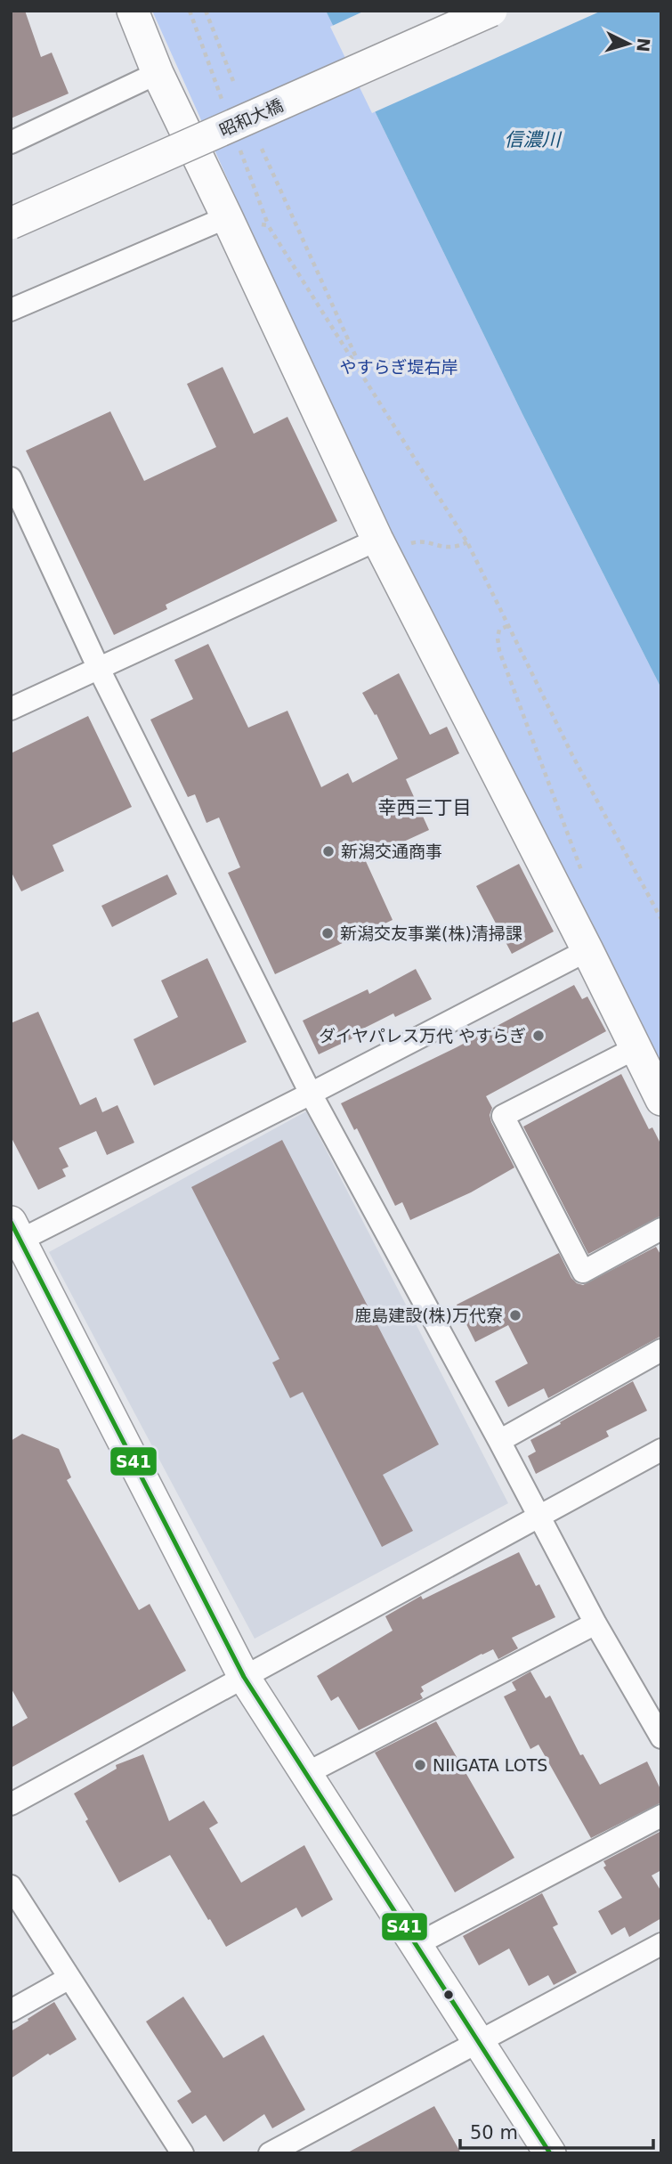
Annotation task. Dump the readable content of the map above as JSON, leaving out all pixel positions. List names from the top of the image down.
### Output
{
  "streets": {
    "street": ["昭和大橋"]
  },
  "districts": ["幸西三丁目"],
  "water": ["信濃川"],
  "parks": ["やすらぎ堤右岸"],
  "places": [
    "新潟交通商事",
    "新潟交友事業(株)清掃課",
    "ダイヤパレス万代 やすらぎ",
    "鹿島建設(株)万代寮",
    "NIIGATA LOTS"
  ],
  "lines": ["transit line S41"],
  "scale_bar": "50 m",
  "north": "right"
}
